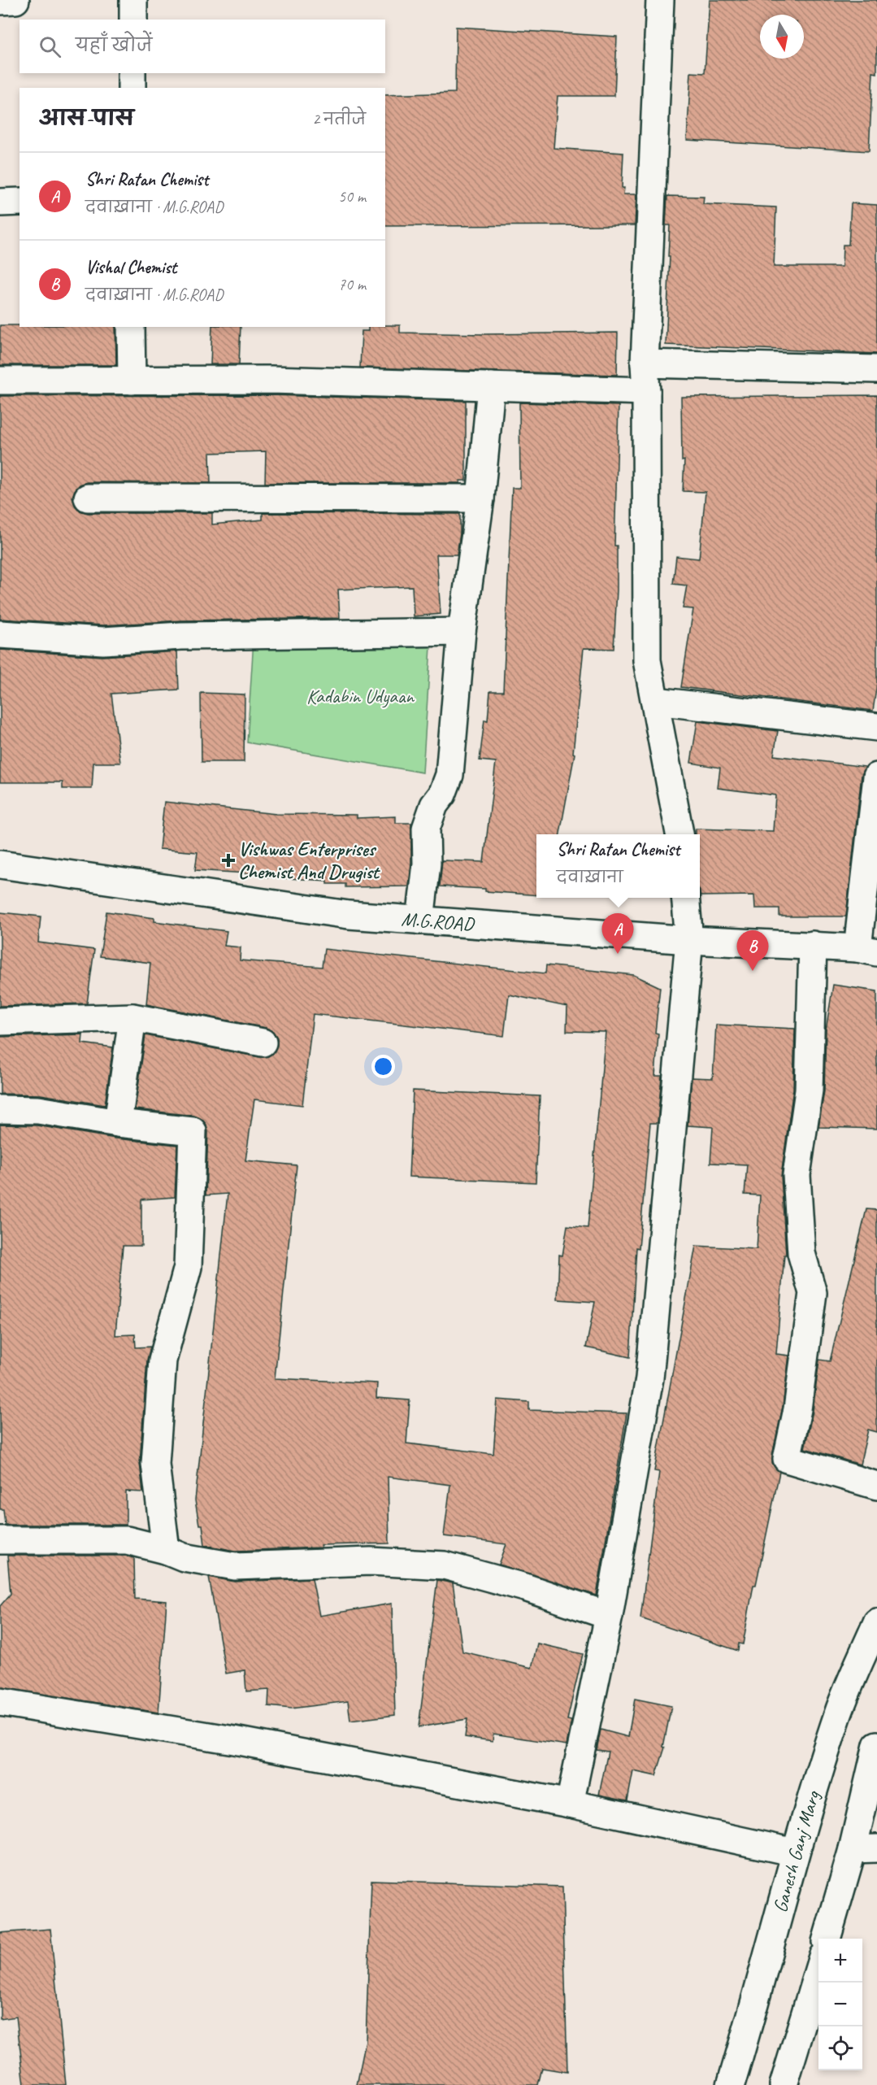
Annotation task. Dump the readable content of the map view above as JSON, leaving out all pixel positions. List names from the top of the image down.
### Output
{
  "streets": {
    "street": ["M.G.ROAD", "Ganesh Ganj Marg"]
  },
  "parks": ["Kadabin Udyaan"],
  "places": {
    "health": ["Vishwas Enterprises Chemist And Drugist"]
  },
  "north": "bottom",
  "page": {
    "search": "यहाँ खोजें",
    "heading": ["आस-पास", "2 नतीजे"],
    "list": [
      {
        "mark": "A",
        "name": "Shri Ratan Chemist",
        "note": "दवाख़ाना · M.G.ROAD",
        "value": "50 m"
      },
      {
        "mark": "B",
        "name": "Vishal Chemist",
        "note": "दवाख़ाना · M.G.ROAD",
        "value": "70 m"
      }
    ],
    "popup": ["Shri Ratan Chemist", "दवाख़ाना"],
    "pins": ["A", "B"],
    "map_buttons": ["+", "−"]
  }
}
